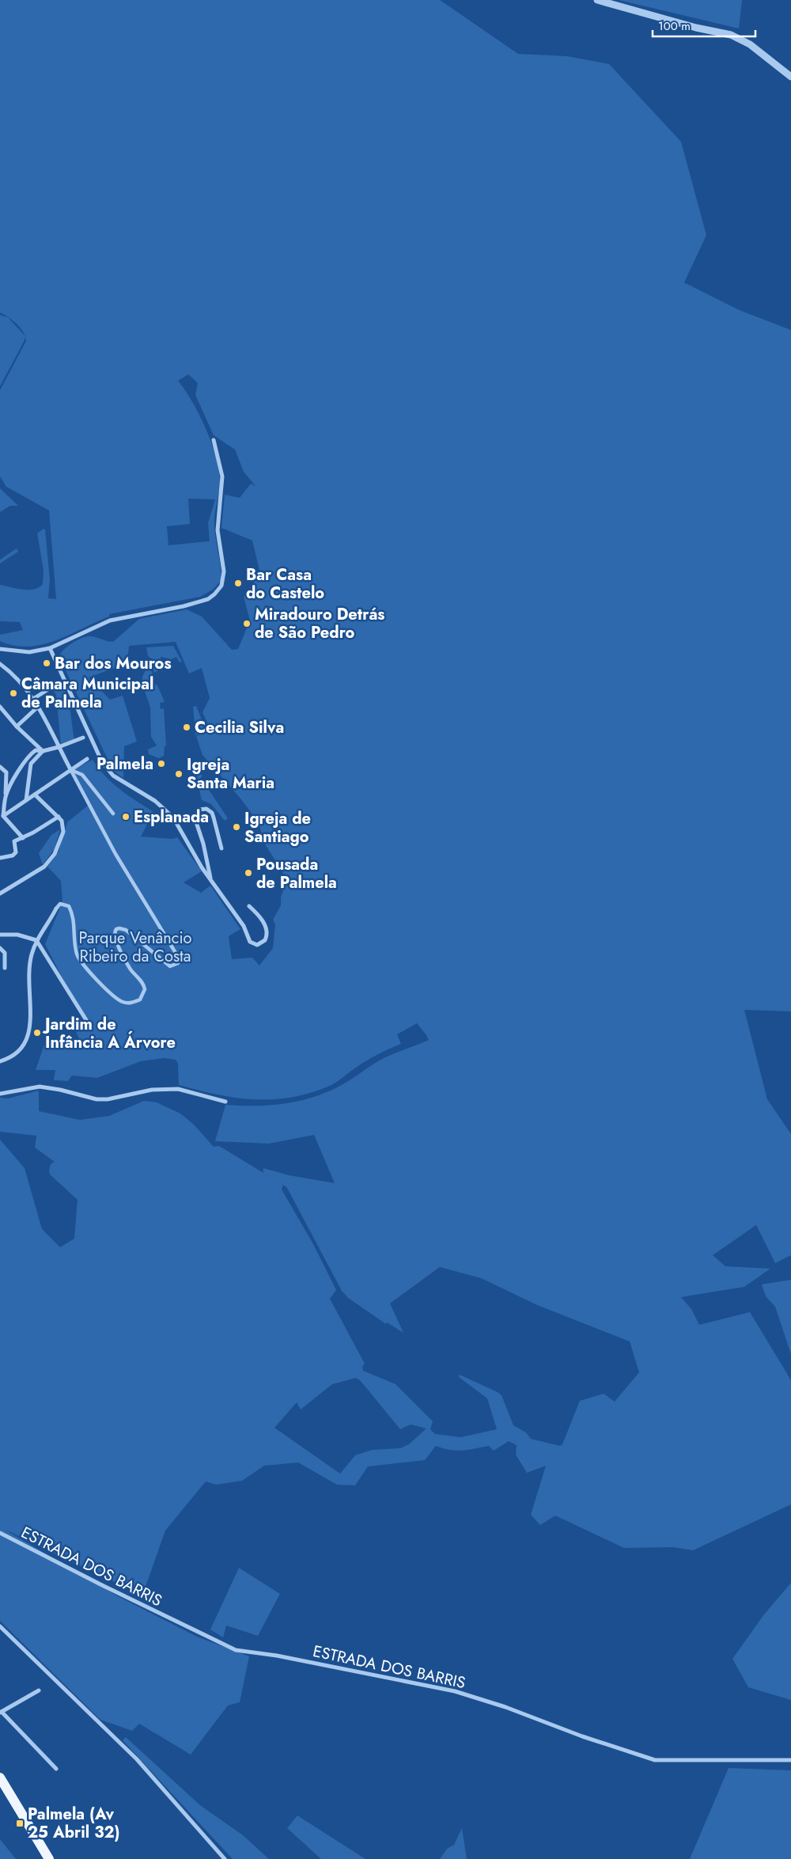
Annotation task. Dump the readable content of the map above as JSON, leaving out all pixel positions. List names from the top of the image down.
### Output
{
  "streets": {
    "street": ["ESTRADA DOS BARRIS"]
  },
  "parks": ["Parque Venâncio Ribeiro da Costa"],
  "places": {
    "other": [
      "Bar Casa do Castelo",
      "Miradouro Detrás de São Pedro",
      "Bar dos Mouros",
      "Câmara Municipal de Palmela",
      "Cecilia Silva",
      "Palmela",
      "Igreja Santa Maria",
      "Esplanada",
      "Igreja de Santiago",
      "Pousada de Palmela",
      "Jardim de Infância A Árvore"
    ],
    "transit": ["Palmela (Av 25 Abril 32)"]
  },
  "scale_bar": "100 m"
}
